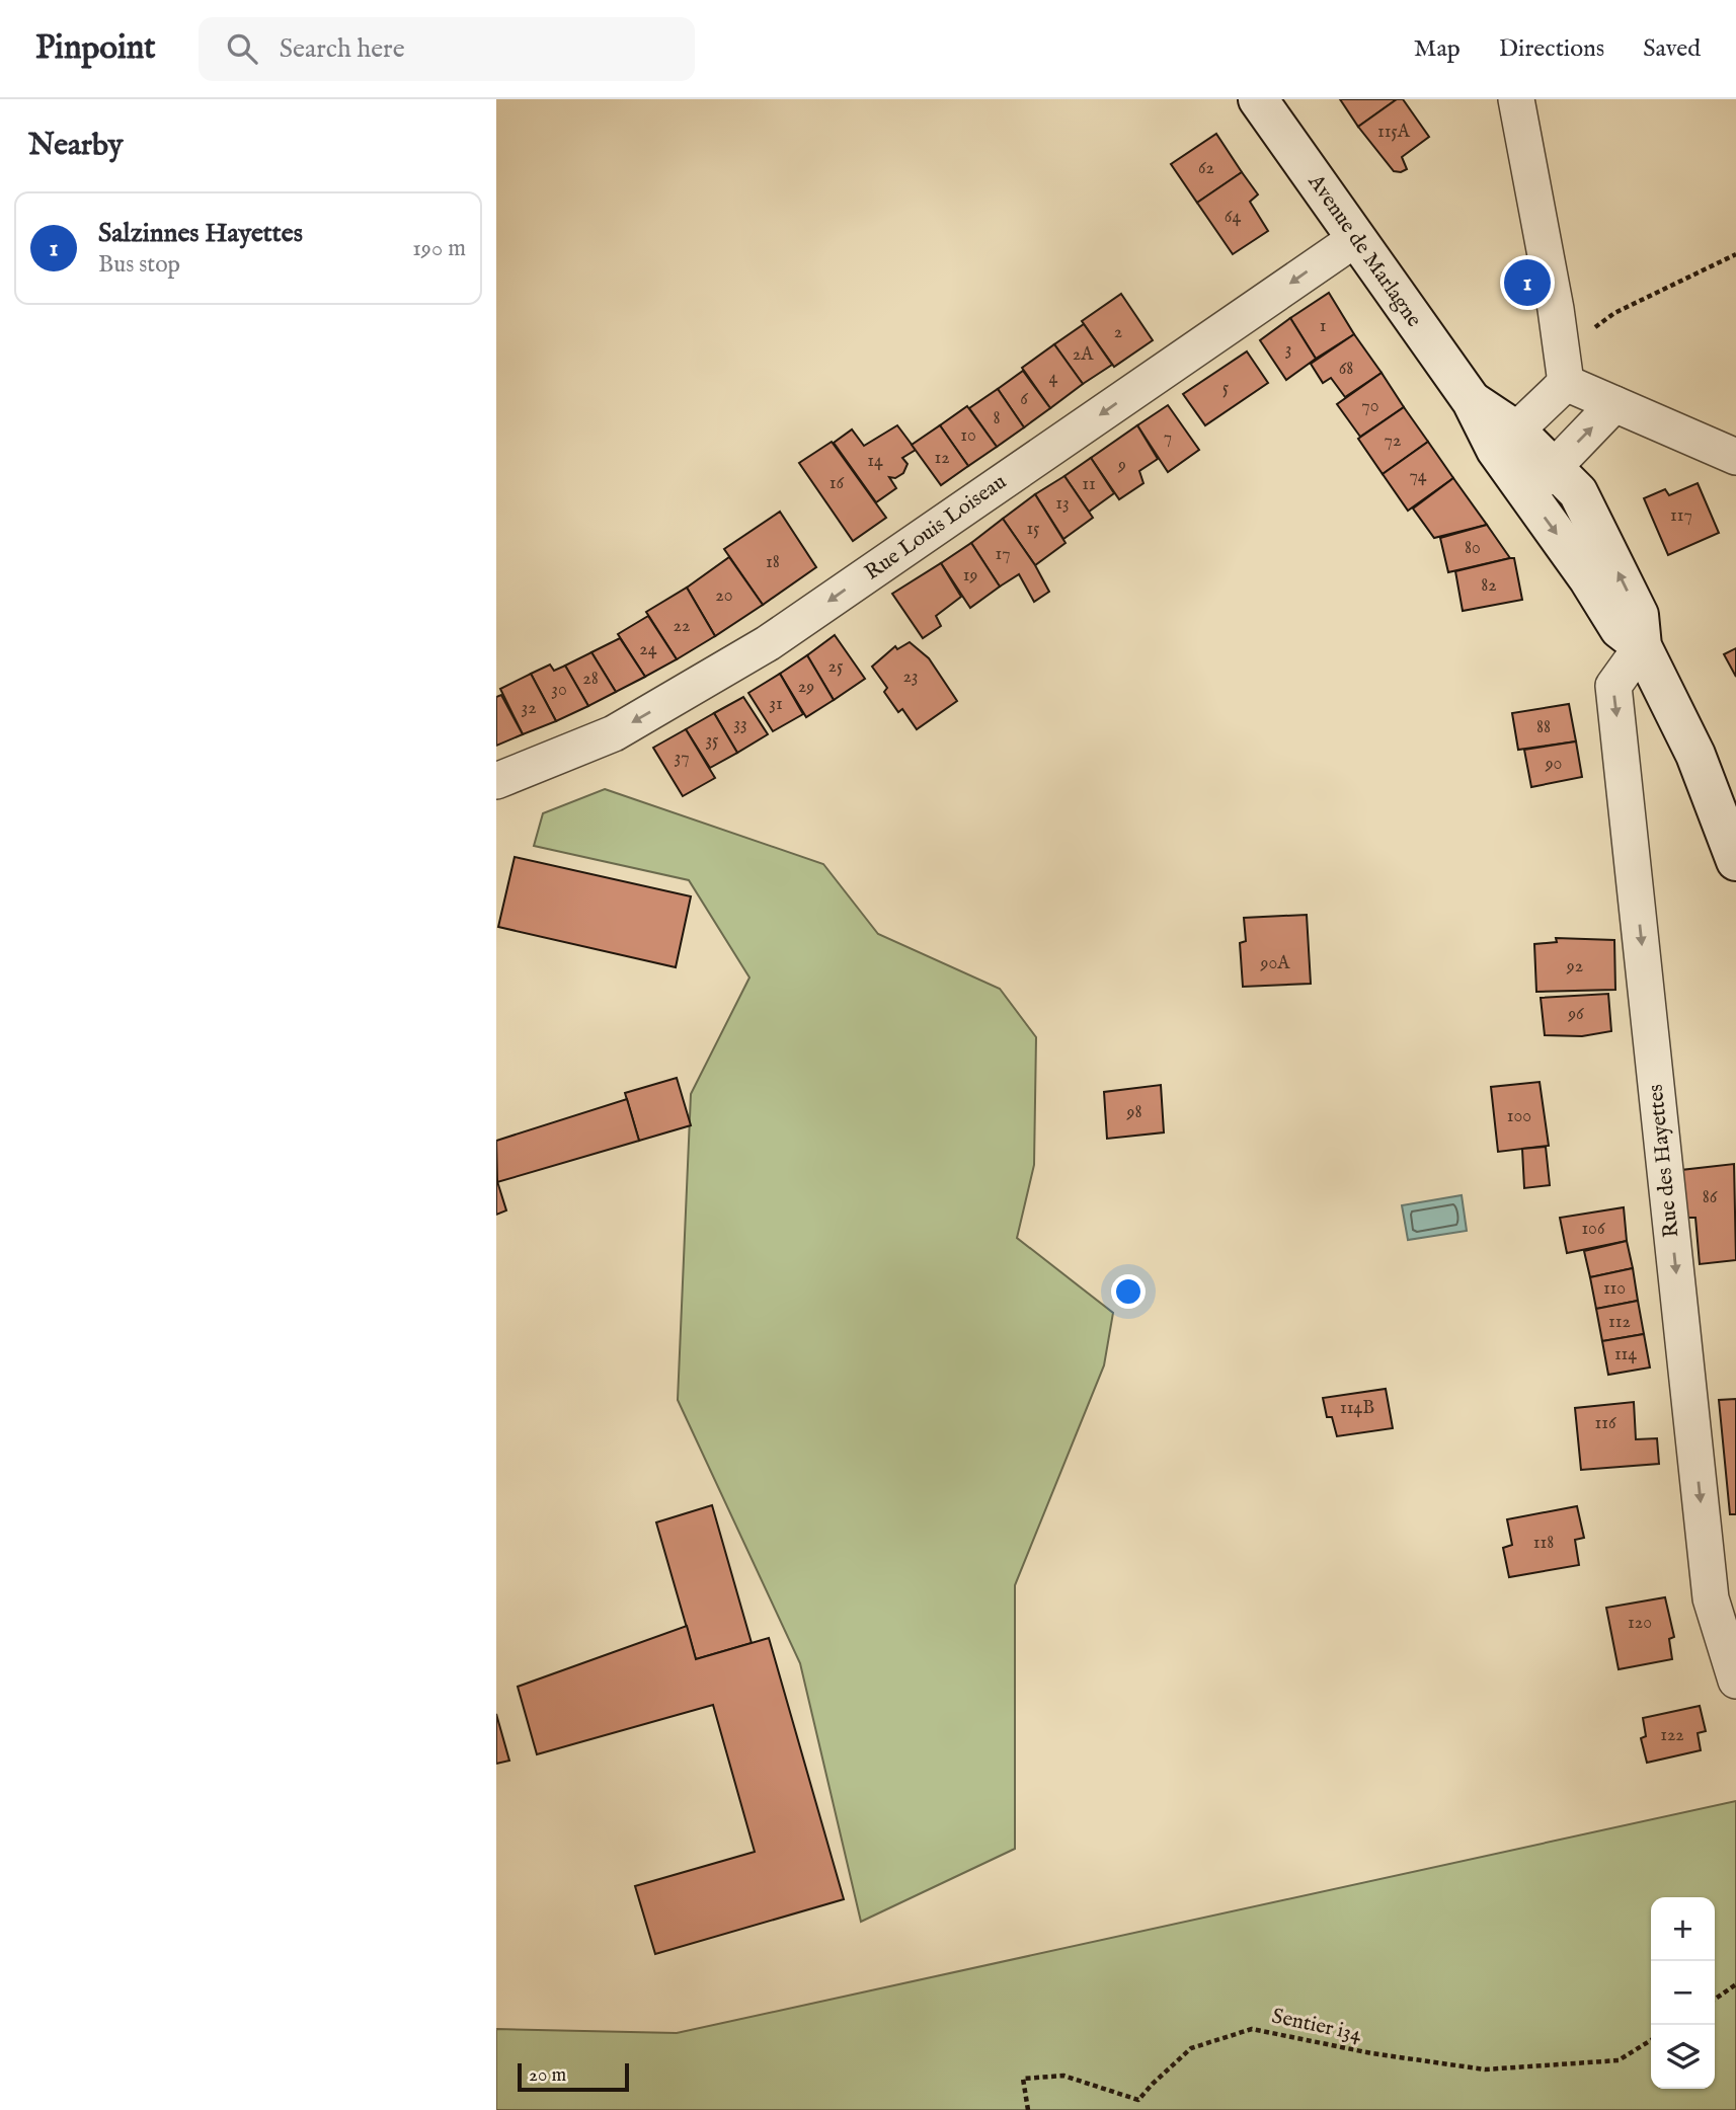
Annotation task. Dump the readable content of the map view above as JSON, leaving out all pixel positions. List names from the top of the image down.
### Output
{
  "streets": {
    "main road": ["Avenue de Marlagne"],
    "street": ["Rue Louis Loiseau", "Rue des Hayettes"],
    "path": ["Sentier i34"]
  },
  "crossings": [
    ["Avenue de Marlagne", "Rue Louis Loiseau"],
    ["Avenue de Marlagne", "Rue des Hayettes"]
  ],
  "one_way": ["Rue Louis Loiseau", "Rue des Hayettes"],
  "house_numbers": [
    "115A",
    "62",
    "64",
    "1",
    "2",
    "3",
    "2A",
    "68",
    "4",
    "5",
    "6",
    "70",
    "8",
    "10",
    "7",
    "72",
    "12",
    "14",
    "9",
    "74",
    "16",
    "11",
    "13",
    "117",
    "15",
    "80",
    "17",
    "18",
    "19",
    "82",
    "20",
    "22",
    "24",
    "25",
    "23",
    "28",
    "29",
    "30",
    "31",
    "32",
    "33",
    "88",
    "35",
    "37",
    "90",
    "90A",
    "92",
    "96",
    "98",
    "100",
    "86",
    "106",
    "110",
    "112",
    "114",
    "114B",
    "116",
    "118",
    "120",
    "122"
  ],
  "scale_bar": "20 m",
  "page": {
    "header": "Pinpoint",
    "search": "Search here",
    "nav": ["Map", "Directions", "Saved"],
    "heading": "Nearby",
    "list": [
      {
        "mark": "1",
        "name": "Salzinnes Hayettes",
        "note": "Bus stop",
        "value": "190 m"
      }
    ],
    "pins": "1",
    "map_buttons": ["+", "−"],
    "scale": "20 m"
  }
}
